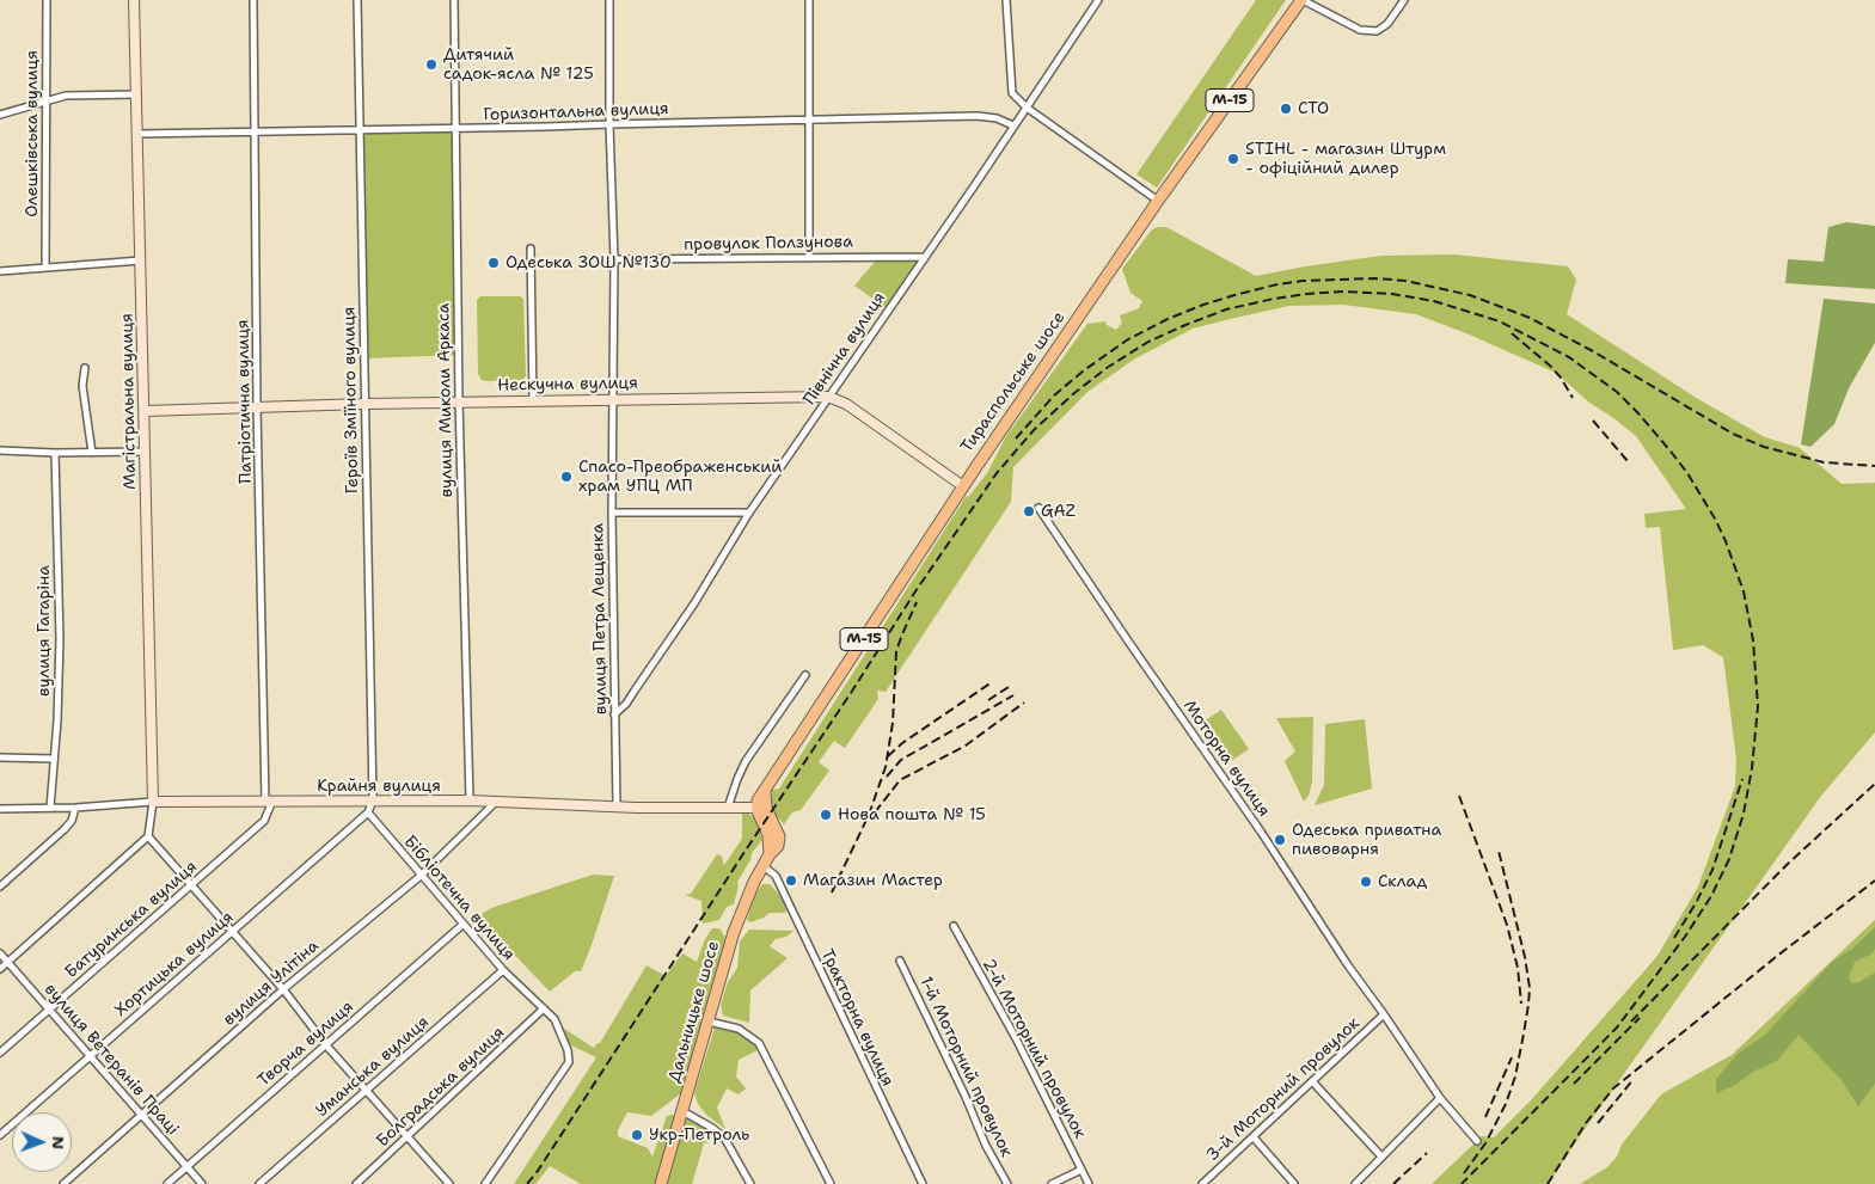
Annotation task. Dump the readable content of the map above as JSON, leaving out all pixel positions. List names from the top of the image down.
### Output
{
  "streets": {
    "main road": ["М-15", "Тираспольське шосе", "Дальницьке шосе"],
    "street": [
      "Горизонтальна вулиця",
      "Олешківська вулиця",
      "провулок Ползунова",
      "Північна вулиця",
      "Нескучна вулиця",
      "Героїв Зміїного вулиця",
      "вулиця Миколи Аркаса",
      "Магістральна вулиця",
      "Патріотична вулиця",
      "вулиця Петра Лещенка",
      "вулиця Гагаріна",
      "Моторна вулиця",
      "Крайня вулиця",
      "Бібліотечна вулиця",
      "Батуринська вулиця",
      "Хортицька вулиця",
      "вулиця Улітіна",
      "Тракторна вулиця",
      "Творча вулиця",
      "2-й Моторний провулок",
      "вулиця Ветеранів Праці",
      "Уманська вулиця",
      "1-й Моторний провулок",
      "Болградська вулиця",
      "3-й Моторний провулок"
    ]
  },
  "crossings": [
    ["Горизонтальна вулиця", "Північна вулиця"],
    ["Горизонтальна вулиця", "Героїв Зміїного вулиця"],
    ["Горизонтальна вулиця", "вулиця Миколи Аркаса"],
    ["Горизонтальна вулиця", "Магістральна вулиця"],
    ["Горизонтальна вулиця", "Патріотична вулиця"],
    ["Горизонтальна вулиця", "вулиця Петра Лещенка"],
    ["провулок Ползунова", "Північна вулиця"],
    ["провулок Ползунова", "вулиця Петра Лещенка"],
    ["Північна вулиця", "Нескучна вулиця"],
    ["Північна вулиця", "вулиця Петра Лещенка"],
    ["Тираспольське шосе", "Нескучна вулиця"],
    ["Тираспольське шосе", "Крайня вулиця"],
    ["Тираспольське шосе", "Дальницьке шосе"],
    ["Нескучна вулиця", "Героїв Зміїного вулиця"],
    ["Нескучна вулиця", "вулиця Миколи Аркаса"],
    ["Нескучна вулиця", "Магістральна вулиця"],
    ["Нескучна вулиця", "Патріотична вулиця"],
    ["Нескучна вулиця", "вулиця Петра Лещенка"],
    ["Героїв Зміїного вулиця", "Крайня вулиця"],
    ["вулиця Миколи Аркаса", "Крайня вулиця"],
    ["Магістральна вулиця", "Крайня вулиця"],
    ["Патріотична вулиця", "Крайня вулиця"],
    ["Патріотична вулиця", "Батуринська вулиця"],
    ["вулиця Петра Лещенка", "Крайня вулиця"],
    ["вулиця Гагаріна", "Крайня вулиця"],
    ["Моторна вулиця", "3-й Моторний провулок"],
    ["Крайня вулиця", "Батуринська вулиця"],
    ["Крайня вулиця", "вулиця Улітіна"],
    ["Крайня вулиця", "Дальницьке шосе"],
    ["Бібліотечна вулиця", "Хортицька вулиця"],
    ["Бібліотечна вулиця", "вулиця Улітіна"],
    ["Бібліотечна вулиця", "Творча вулиця"],
    ["Бібліотечна вулиця", "Уманська вулиця"],
    ["Бібліотечна вулиця", "Болградська вулиця"],
    ["Батуринська вулиця", "вулиця Ветеранів Праці"],
    ["Хортицька вулиця", "вулиця Ветеранів Праці"],
    ["вулиця Улітіна", "вулиця Ветеранів Праці"],
    ["Дальницьке шосе", "Тракторна вулиця"],
    ["Творча вулиця", "вулиця Ветеранів Праці"]
  ],
  "places": [
    "Дитячий садок-ясла № 125",
    "СТО",
    "STIHL - магазин Штурм - офіційний дилер",
    "Одеська ЗОШ №130",
    "Спасо-Преображенський храм УПЦ МП",
    "GAZ",
    "Нова пошта № 15",
    "Одеська приватна пивоварня",
    "Магазин Мастер",
    "Склад",
    "Укр-Петроль"
  ],
  "north": "right"
}
